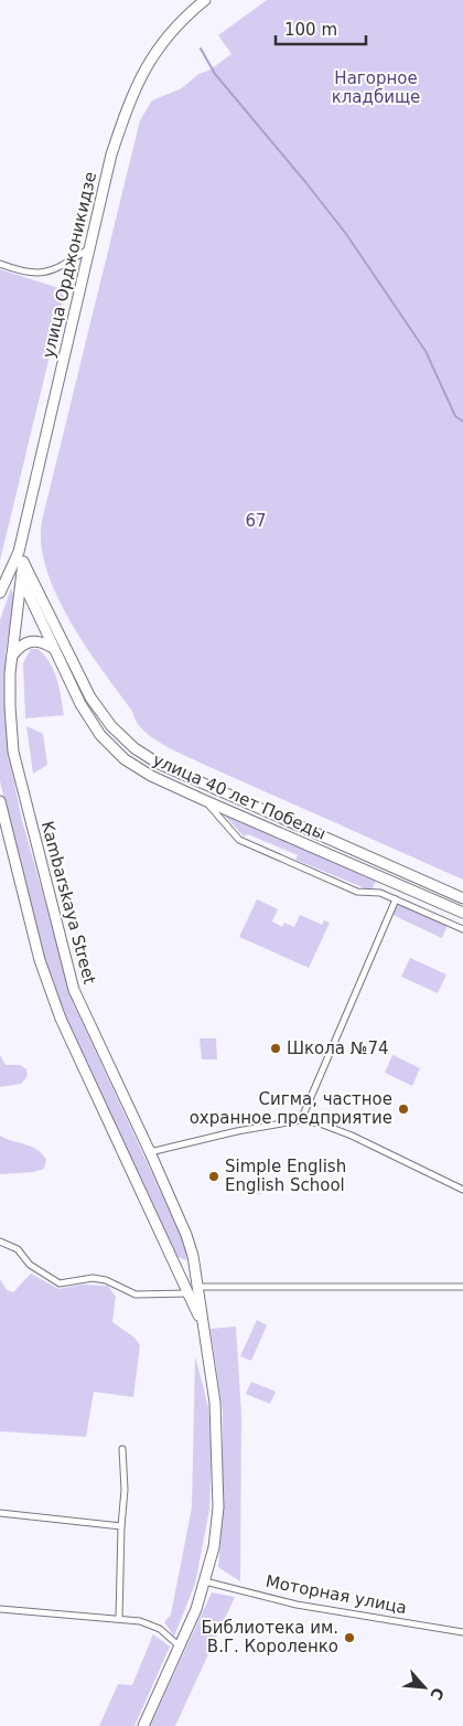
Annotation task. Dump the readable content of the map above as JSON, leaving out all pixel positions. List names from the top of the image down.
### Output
{
  "streets": {
    "main road": ["улица Орджоникидзе", "улица 40 лет Победы", "Kambarskaya Street"],
    "street": ["Моторная улица"]
  },
  "crossings": [
    ["улица Орджоникидзе", "улица 40 лет Победы"],
    ["улица 40 лет Победы", "Kambarskaya Street"],
    ["Kambarskaya Street", "Моторная улица"]
  ],
  "parks": ["Нагорное кладбище", "67"],
  "places": [
    "Школа №74",
    "Сигма, частное охранное предприятие",
    "Simple English English School",
    "Библиотека им. В.Г. Короленко"
  ],
  "scale_bar": "100 m",
  "north": "bottom right"
}
